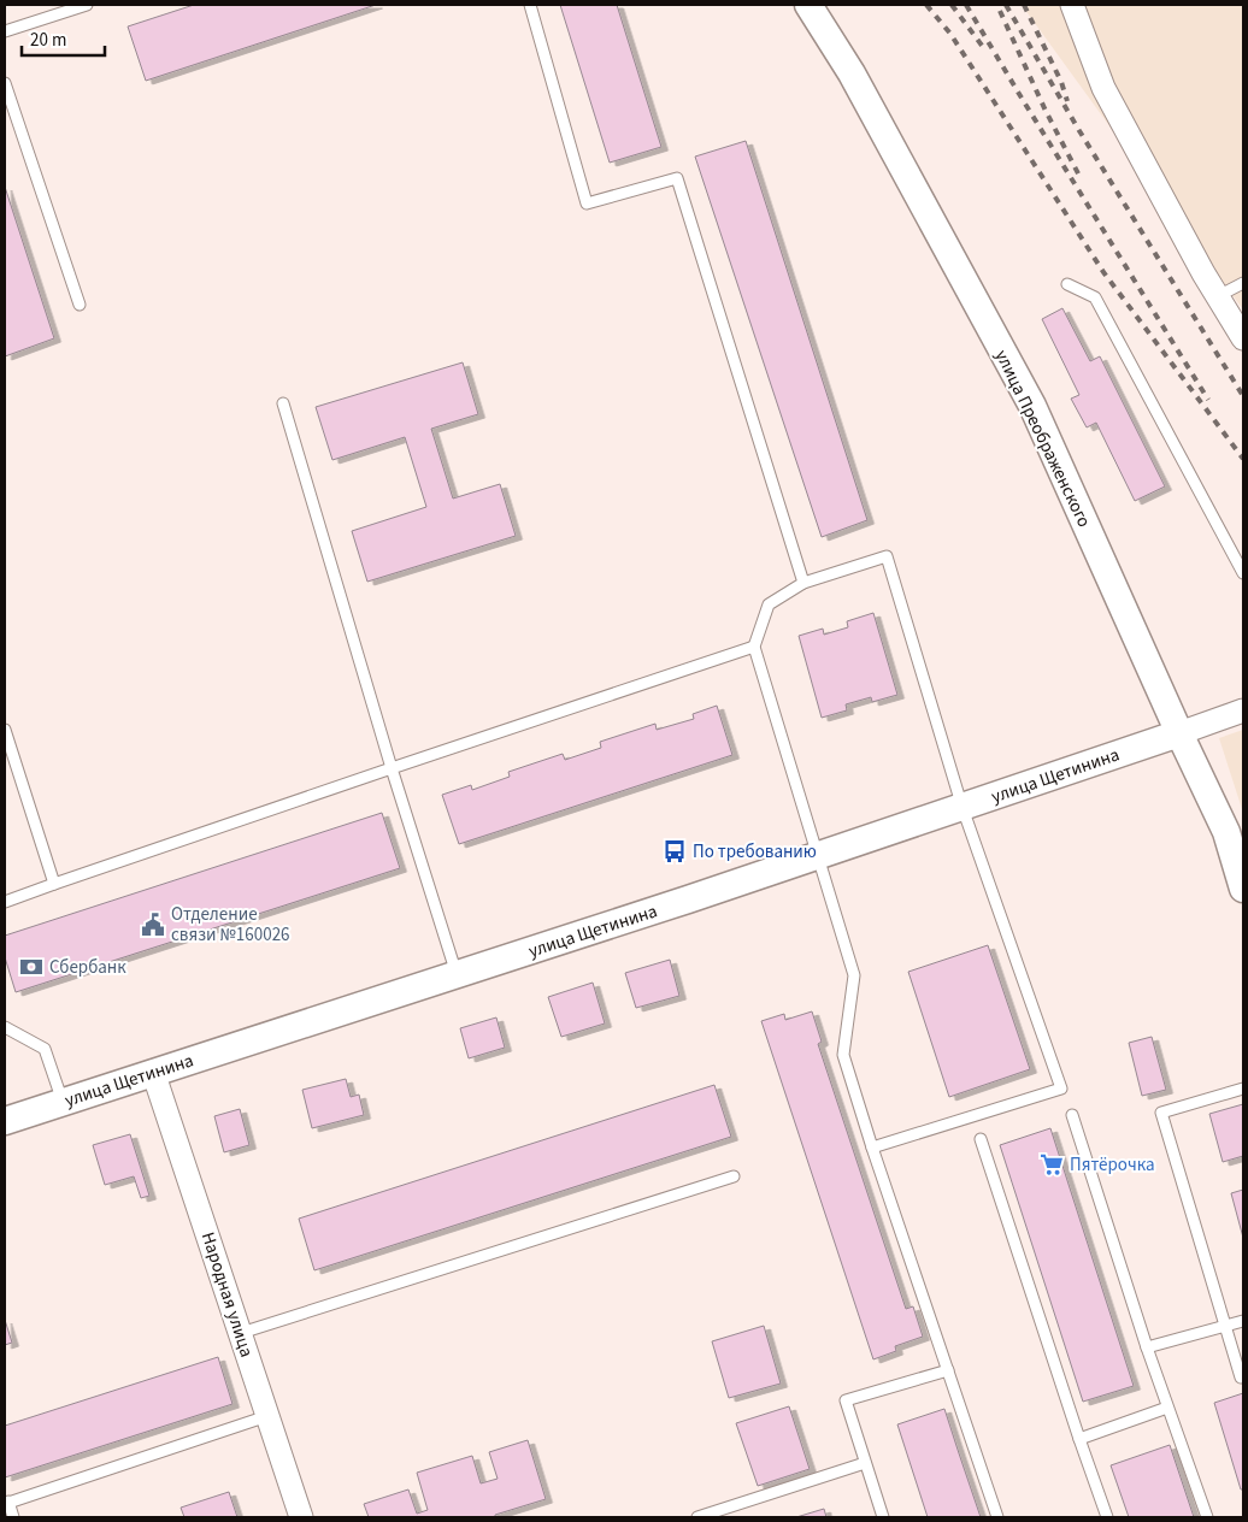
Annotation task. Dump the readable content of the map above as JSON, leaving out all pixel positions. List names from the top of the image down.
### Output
{
  "streets": {
    "street": ["улица Преображенского", "улица Щетинина", "Народная улица"]
  },
  "crossings": [
    ["улица Преображенского", "улица Щетинина"],
    ["улица Щетинина", "Народная улица"]
  ],
  "places": {
    "bus stop": ["По требованию"],
    "public building": ["Отделение связи №160026"],
    "bank": ["Сбербанк"],
    "supermarket": ["Пятёрочка"]
  },
  "scale_bar": "20 m"
}
